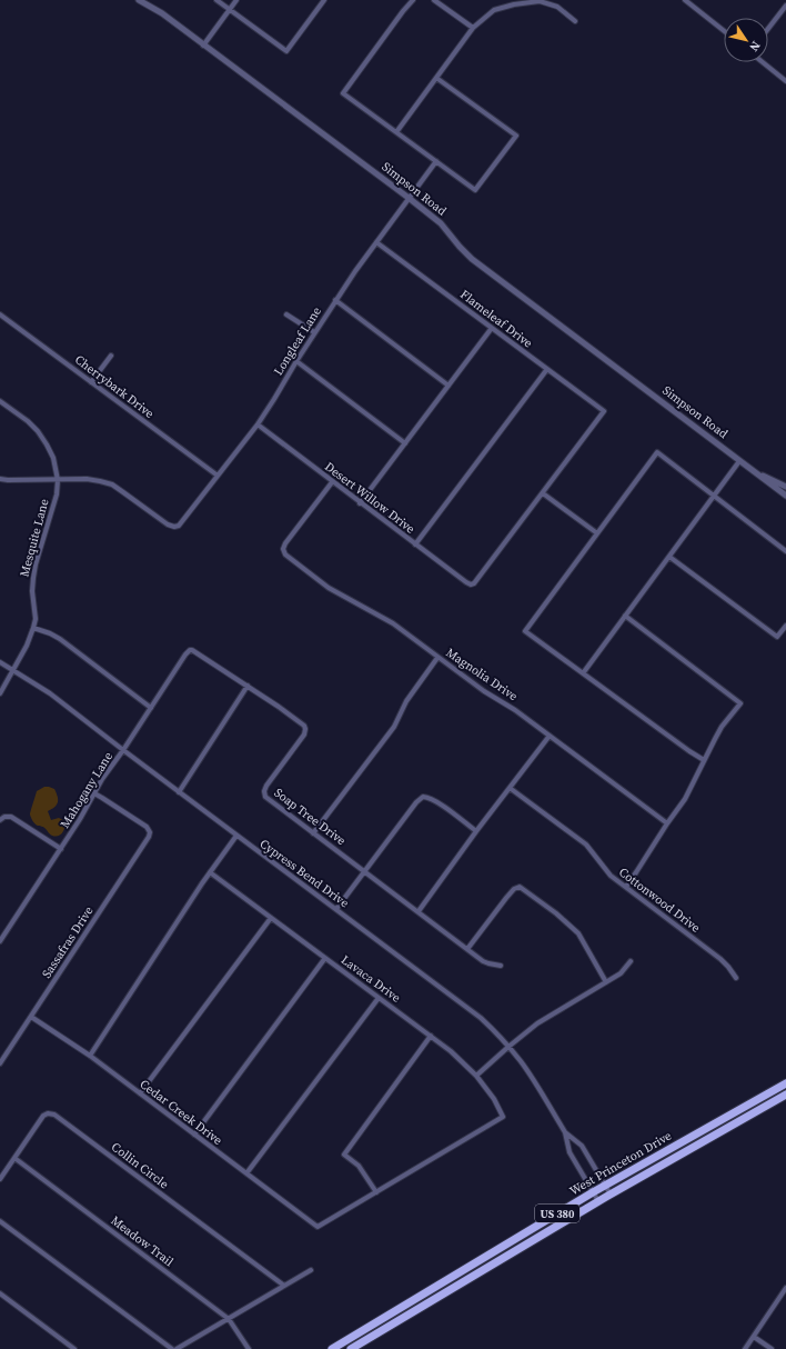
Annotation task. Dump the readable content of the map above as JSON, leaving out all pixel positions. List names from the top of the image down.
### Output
{
  "streets": {
    "highway": ["West Princeton Drive", "US 380"],
    "street": [
      "Simpson Road",
      "Flameleaf Drive",
      "Longleaf Lane",
      "Cherrybark Drive",
      "Desert Willow Drive",
      "Mesquite Lane",
      "Magnolia Drive",
      "Mahogany Lane",
      "Soap Tree Drive",
      "Cypress Bend Drive",
      "Cottonwood Drive",
      "Sassafras Drive",
      "Lavaca Drive",
      "Cedar Creek Drive",
      "Collin Circle",
      "Meadow Trail"
    ]
  },
  "crossings": [
    ["Simpson Road", "Longleaf Lane"],
    ["Flameleaf Drive", "Longleaf Lane"],
    ["Flameleaf Drive", "Desert Willow Drive"],
    ["Longleaf Lane", "Cherrybark Drive"],
    ["Longleaf Lane", "Desert Willow Drive"],
    ["Longleaf Lane", "Mesquite Lane"],
    ["Desert Willow Drive", "Magnolia Drive"],
    ["Mesquite Lane", "Cypress Bend Drive"],
    ["Mahogany Lane", "Soap Tree Drive"],
    ["Mahogany Lane", "Cypress Bend Drive"],
    ["Mahogany Lane", "Sassafras Drive"],
    ["Cypress Bend Drive", "West Princeton Drive"],
    ["Sassafras Drive", "Cedar Creek Drive"],
    ["Lavaca Drive", "Cedar Creek Drive"],
    ["Collin Circle", "Meadow Trail"]
  ],
  "north": "bottom right"
}
